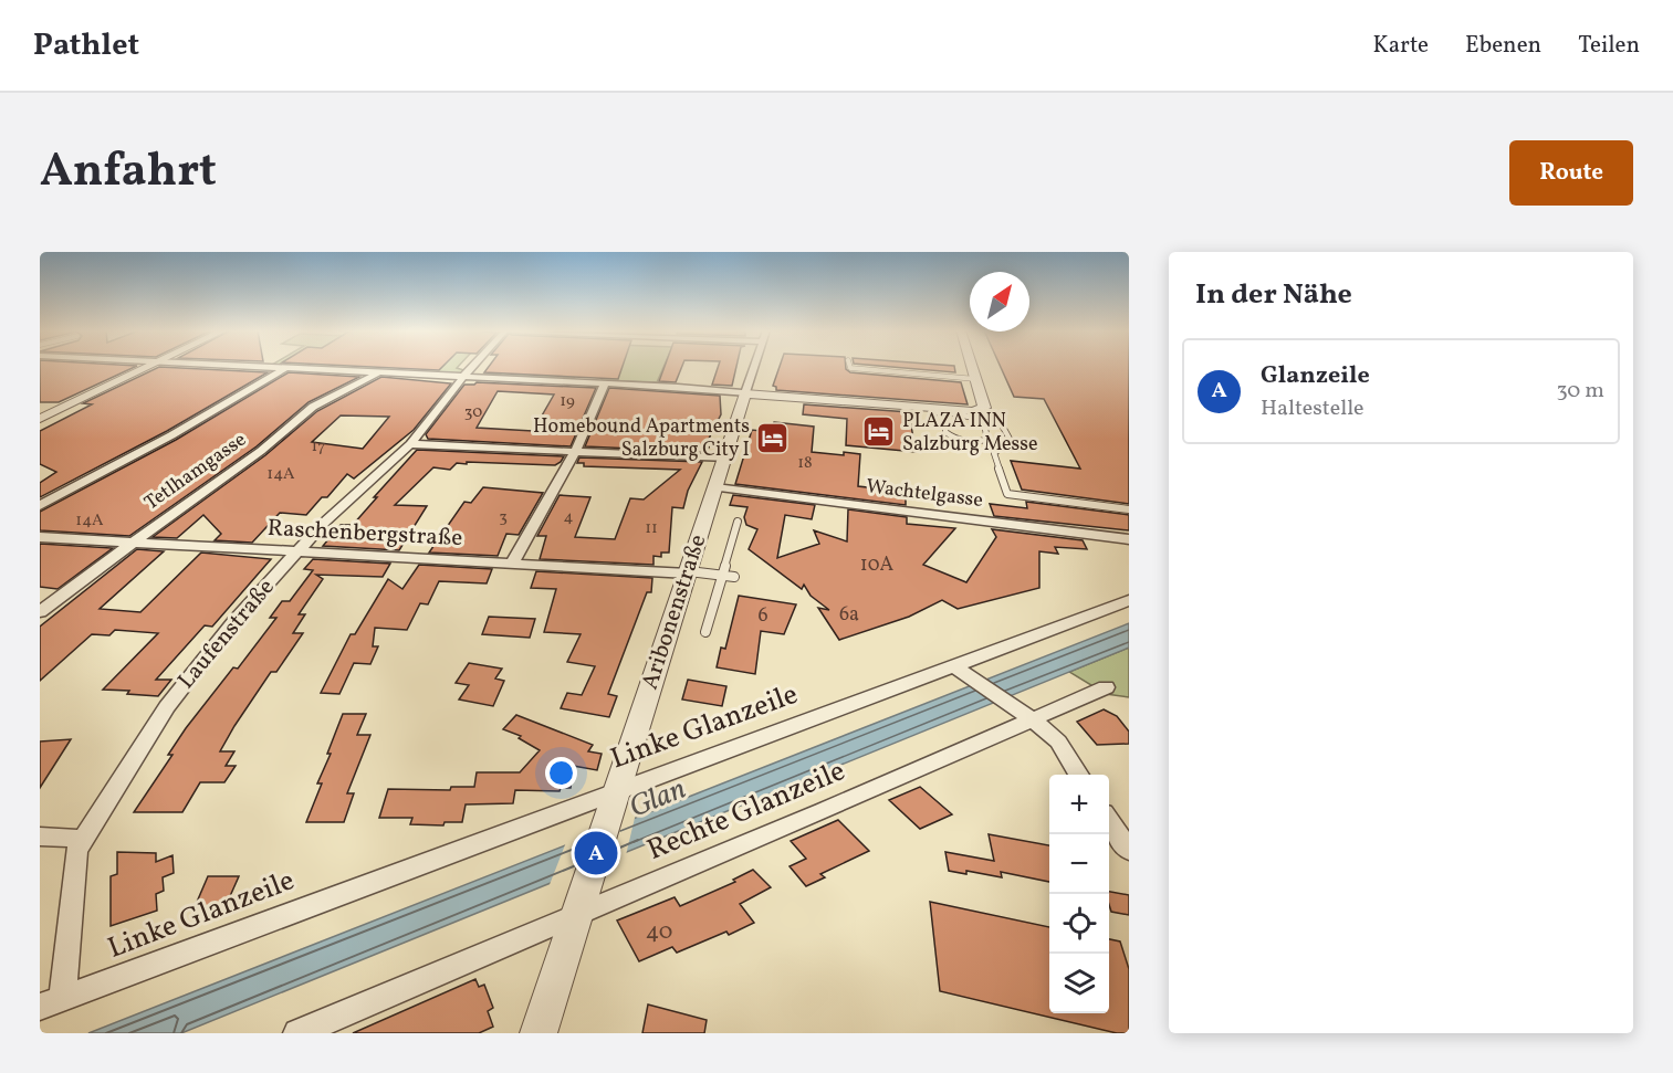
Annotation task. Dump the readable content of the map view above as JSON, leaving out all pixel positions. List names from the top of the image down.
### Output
{
  "streets": {
    "street": [
      "Tetlhamgasse",
      "Wachtelgasse",
      "Raschenbergstraße",
      "Aribonenstraße",
      "Laufenstraße",
      "Linke Glanzeile",
      "Rechte Glanzeile"
    ]
  },
  "crossings": [
    ["Tetlhamgasse", "Raschenbergstraße"],
    ["Wachtelgasse", "Aribonenstraße"],
    ["Raschenbergstraße", "Aribonenstraße"],
    ["Raschenbergstraße", "Laufenstraße"],
    ["Aribonenstraße", "Linke Glanzeile"],
    ["Aribonenstraße", "Rechte Glanzeile"],
    ["Laufenstraße", "Linke Glanzeile"]
  ],
  "water": ["Glan"],
  "places": {
    "hotel": ["PLAZA INN Salzburg Messe", "Homebound Apartments Salzburg City I"]
  },
  "house_numbers": [
    "19",
    "30",
    "17",
    "18",
    "14A",
    "3",
    "4",
    "14A",
    "11",
    "10A",
    "6a",
    "6",
    "40"
  ],
  "north": "top right",
  "page": {
    "header": "Pathlet",
    "nav": ["Karte", "Ebenen", "Teilen"],
    "title": "Anfahrt",
    "buttons": "Route",
    "heading": "In der Nähe",
    "list": [
      {
        "mark": "A",
        "name": "Glanzeile",
        "note": "Haltestelle",
        "value": "30 m"
      }
    ],
    "map_buttons": ["+", "−"],
    "pins": "A"
  }
}
